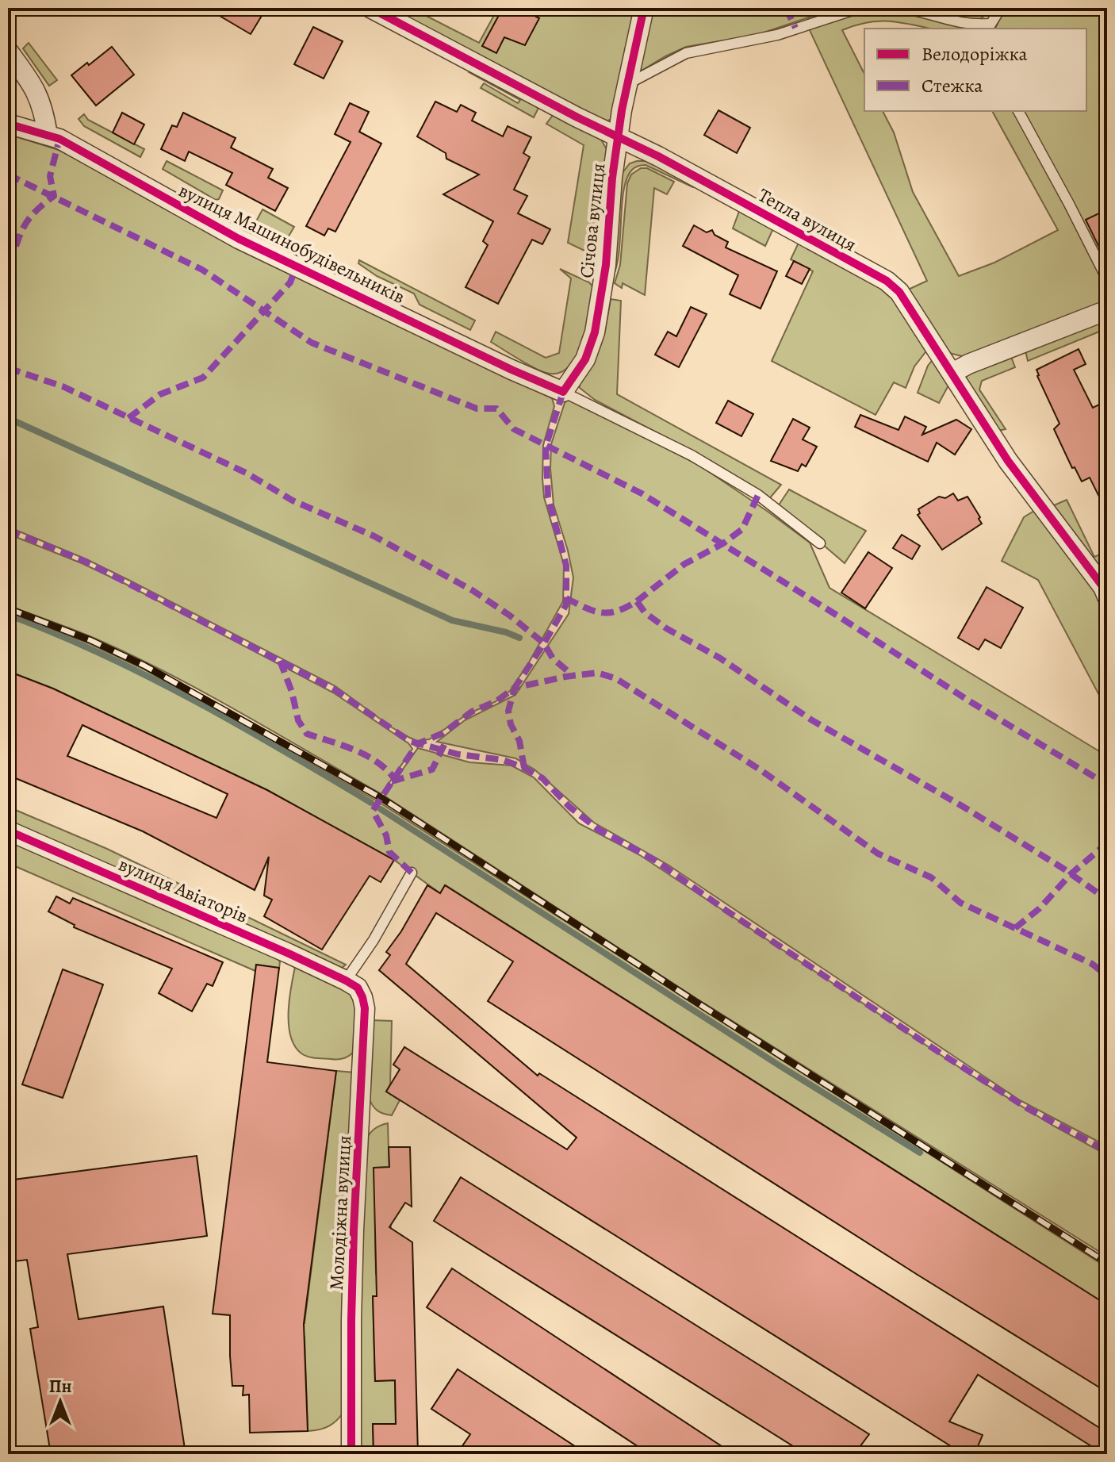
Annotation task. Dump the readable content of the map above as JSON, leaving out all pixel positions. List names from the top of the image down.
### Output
{
  "streets": {
    "street": [
      "Тепла вулиця",
      "Січова вулиця",
      "вулиця Машинобудівельників",
      "вулиця Авіаторів",
      "Молодіжна вулиця"
    ]
  },
  "crossings": [
    ["Тепла вулиця", "Січова вулиця"],
    ["Січова вулиця", "вулиця Машинобудівельників"],
    ["вулиця Авіаторів", "Молодіжна вулиця"]
  ],
  "legend": ["Велодоріжка", "Стежка"],
  "north": "top"
}
